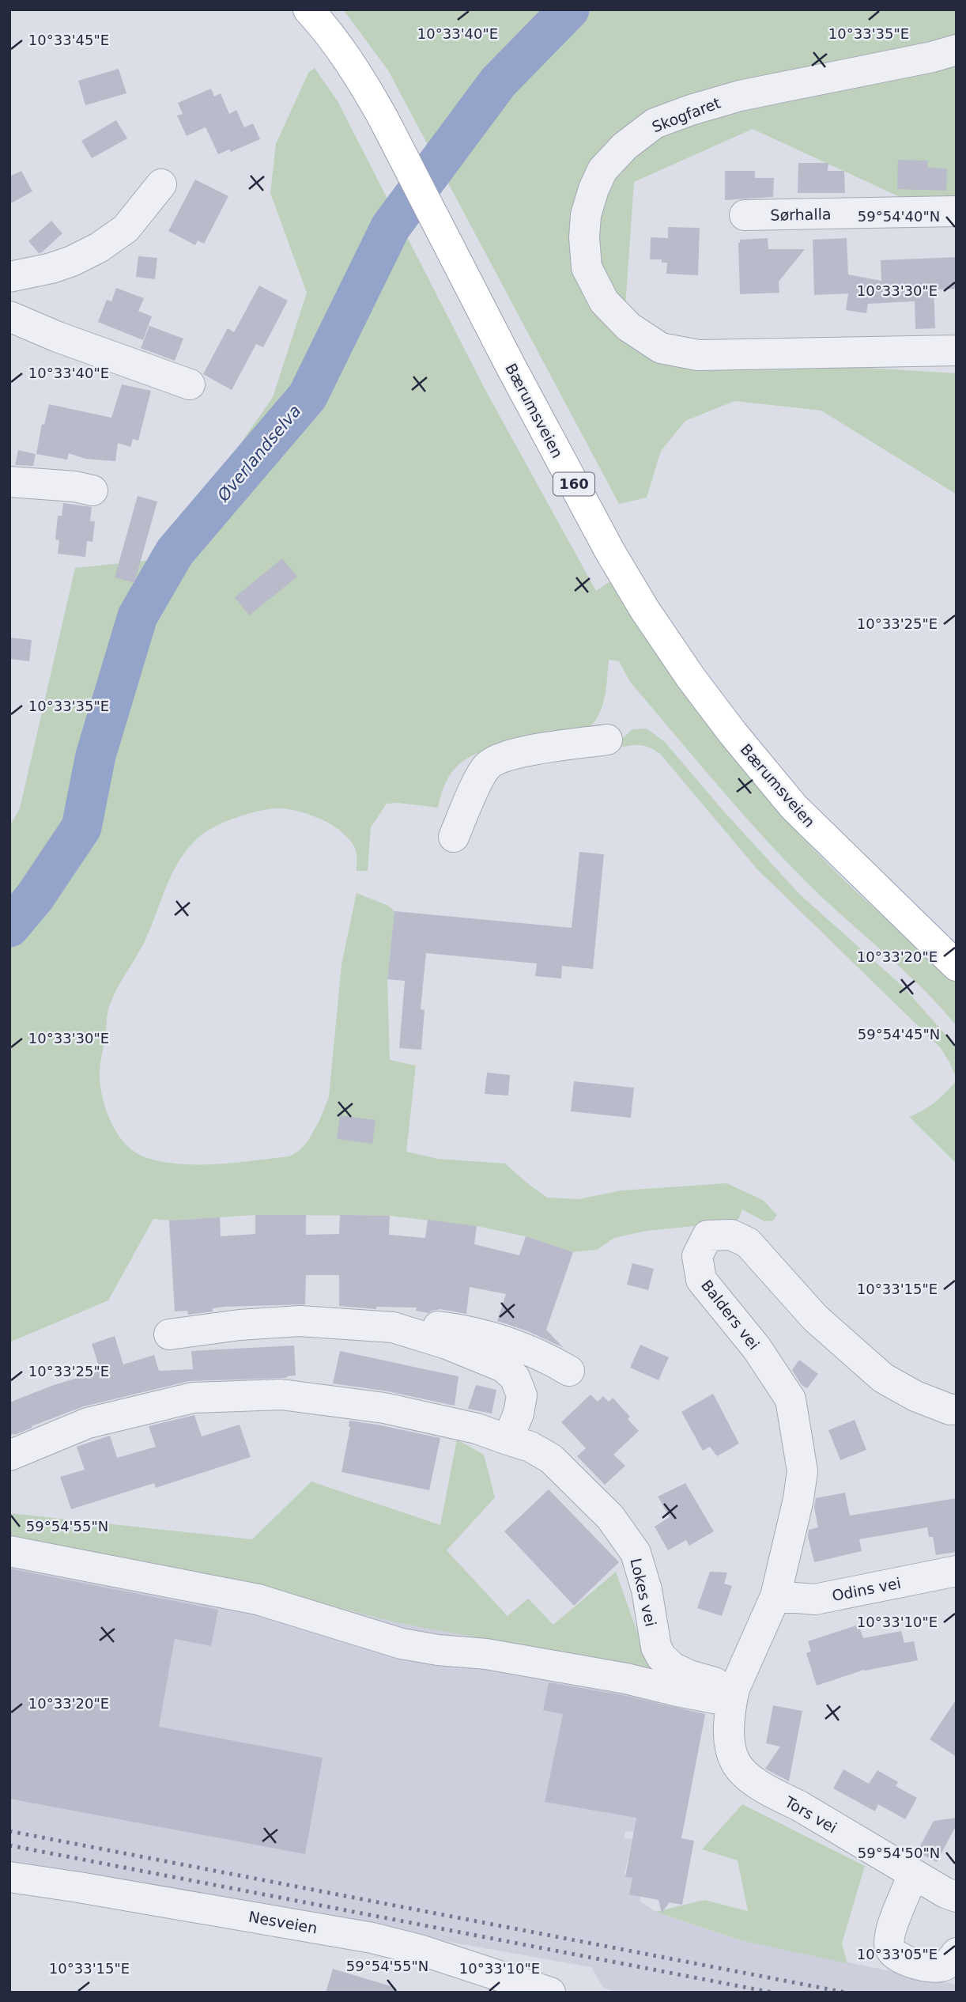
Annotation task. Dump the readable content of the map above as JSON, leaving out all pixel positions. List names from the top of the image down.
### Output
{
  "streets": {
    "main road": ["Bærumsveien", "160"],
    "street": [
      "Skogfaret",
      "Sørhalla",
      "Balders vei",
      "Odins vei",
      "Lokes vei",
      "Tors vei",
      "Nesveien"
    ]
  },
  "crossings": [
    ["Balders vei", "Odins vei"],
    ["Balders vei", "Lokes vei"],
    ["Balders vei", "Tors vei"],
    ["Lokes vei", "Tors vei"]
  ],
  "water": ["Øverlandselva"],
  "coordinates": [
    "10°33'40\"E",
    "10°33'35\"E",
    "10°33'45\"E",
    "59°54'40\"N",
    "10°33'30\"E",
    "10°33'25\"E",
    "10°33'20\"E",
    "59°54'45\"N",
    "10°33'15\"E",
    "59°54'55\"N",
    "10°33'10\"E",
    "59°54'50\"N",
    "10°33'05\"E"
  ]
}
